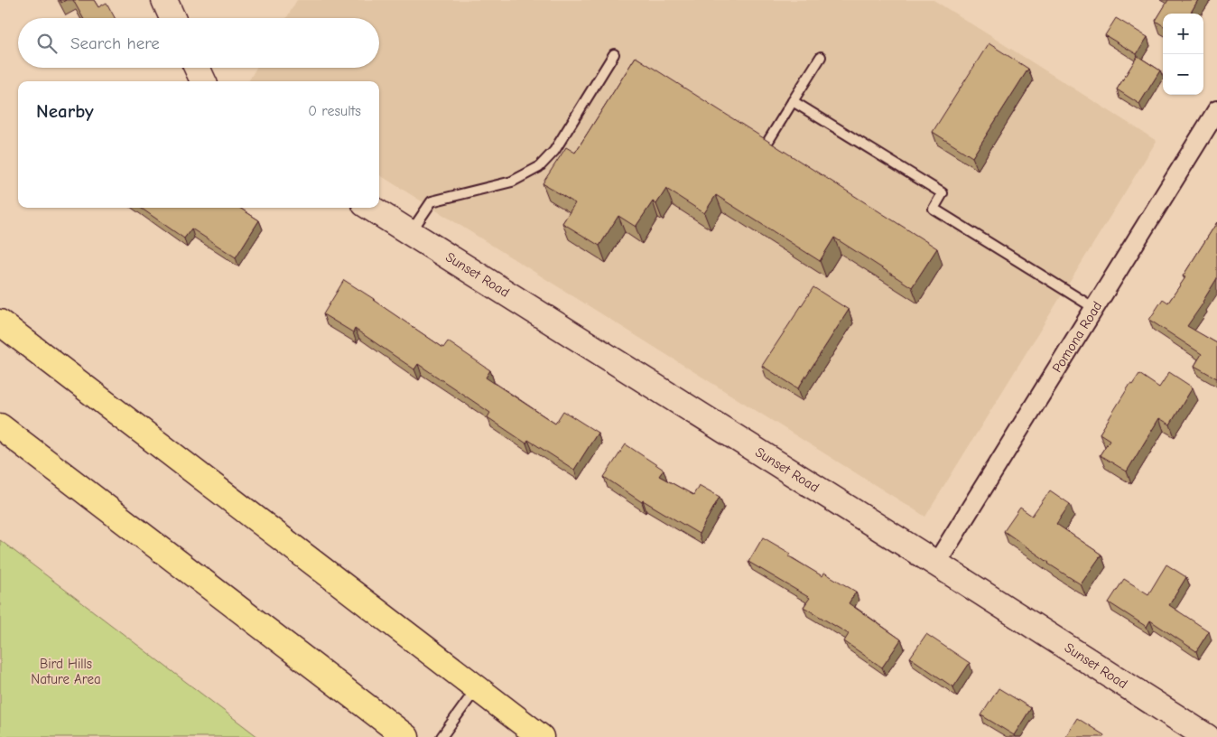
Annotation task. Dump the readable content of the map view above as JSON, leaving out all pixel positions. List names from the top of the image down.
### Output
{
  "streets": {
    "street": ["Sunset Road", "Pomona Road"]
  },
  "crossings": [
    ["Sunset Road", "Pomona Road"]
  ],
  "parks": ["Bird Hills Nature Area"],
  "page": {
    "map_buttons": ["+", "−"],
    "search": "Search here",
    "heading": ["Nearby", "0 results"]
  }
}
